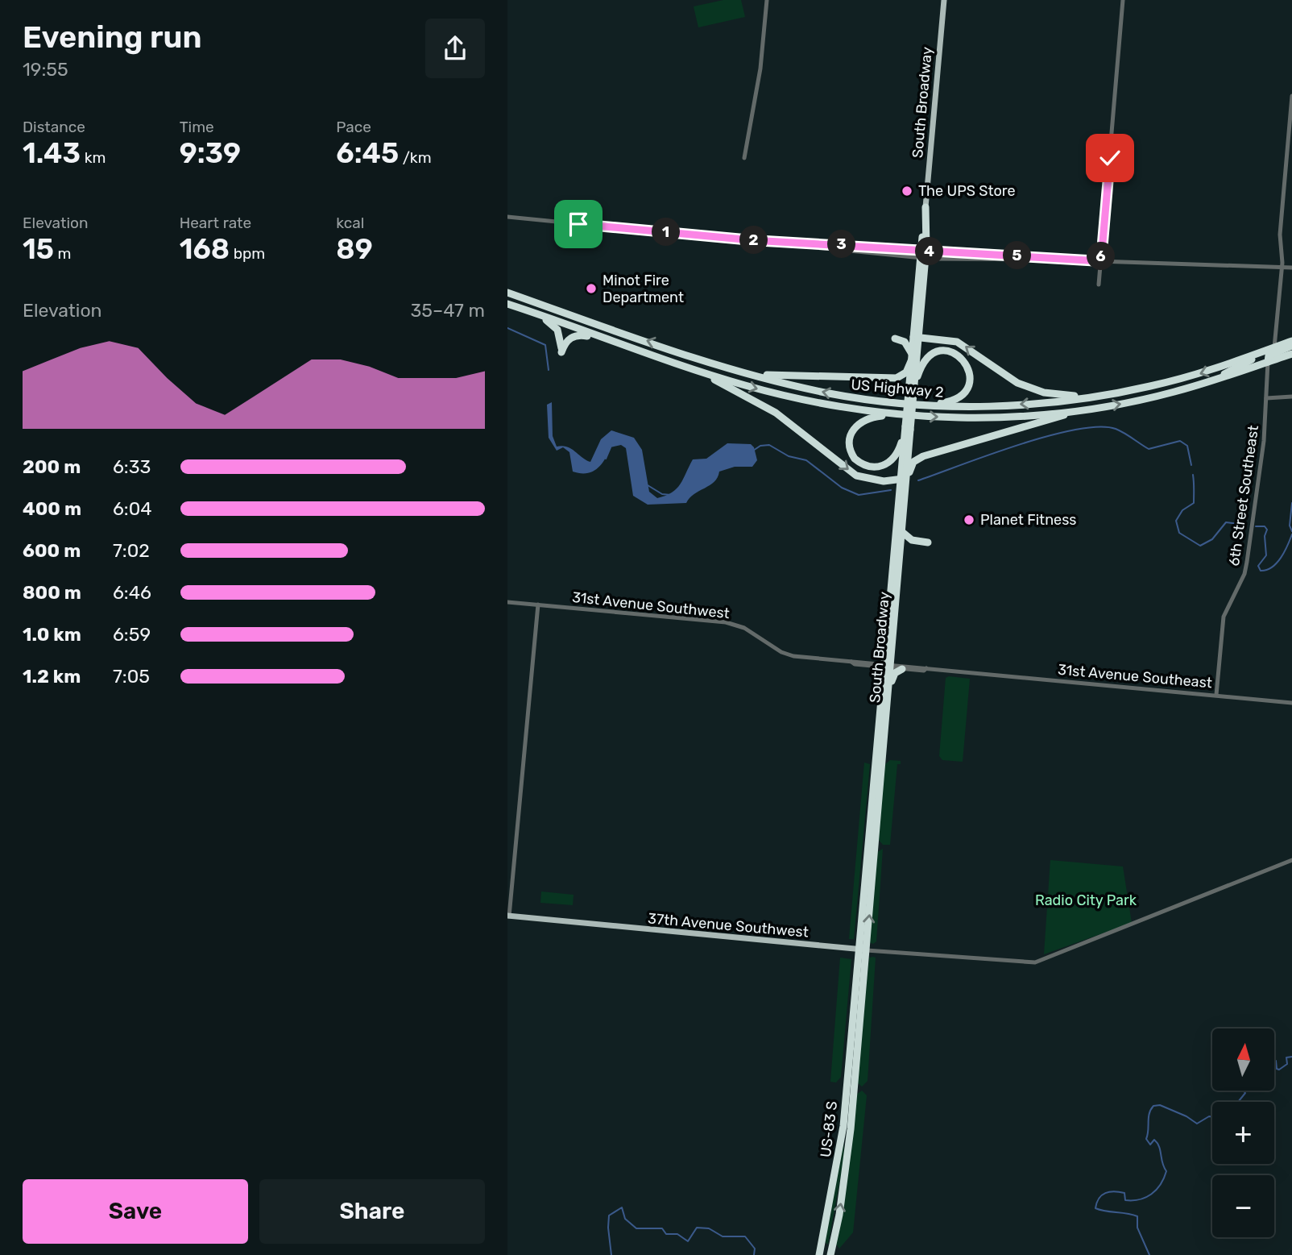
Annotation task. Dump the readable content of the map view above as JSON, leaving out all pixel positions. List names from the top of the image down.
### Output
{
  "streets": {
    "highway": ["South Broadway", "US Highway 2", "US-83 S"],
    "main road": ["37th Avenue Southwest"],
    "street": ["6th Street Southeast", "31st Avenue Southwest", "31st Avenue Southeast"]
  },
  "crossings": [
    ["South Broadway", "31st Avenue Southwest"],
    ["South Broadway", "37th Avenue Southwest"],
    ["South Broadway", "US-83 S"],
    ["US Highway 2", "6th Street Southeast"],
    ["6th Street Southeast", "31st Avenue Southeast"],
    ["31st Avenue Southwest", "31st Avenue Southeast"]
  ],
  "parks": ["Radio City Park"],
  "places": ["The UPS Store", "Minot Fire Department", "Planet Fitness"],
  "north": "top",
  "page": {
    "heading": ["Evening run", "19:55"],
    "stats": [
      ["Distance", "1.43 km"],
      ["Time", "9:39"],
      ["Pace", "6:45 /km"],
      ["Elevation", "15 m"],
      ["Heart rate", "168 bpm"],
      ["kcal", "89"]
    ],
    "pins": [
      "1",
      "2",
      "3",
      "4",
      "5",
      "6"
    ],
    "chart": ["Elevation", "35–47 m"],
    "list": [
      {
        "name": "200 m",
        "note": "6:33"
      },
      {
        "name": "400 m",
        "note": "6:04"
      },
      {
        "name": "600 m",
        "note": "7:02"
      },
      {
        "name": "800 m",
        "note": "6:46"
      },
      {
        "name": "1.0 km",
        "note": "6:59"
      },
      {
        "name": "1.2 km",
        "note": "7:05"
      }
    ],
    "map_buttons": ["+", "−"],
    "buttons": ["Save", "Share"]
  }
}
